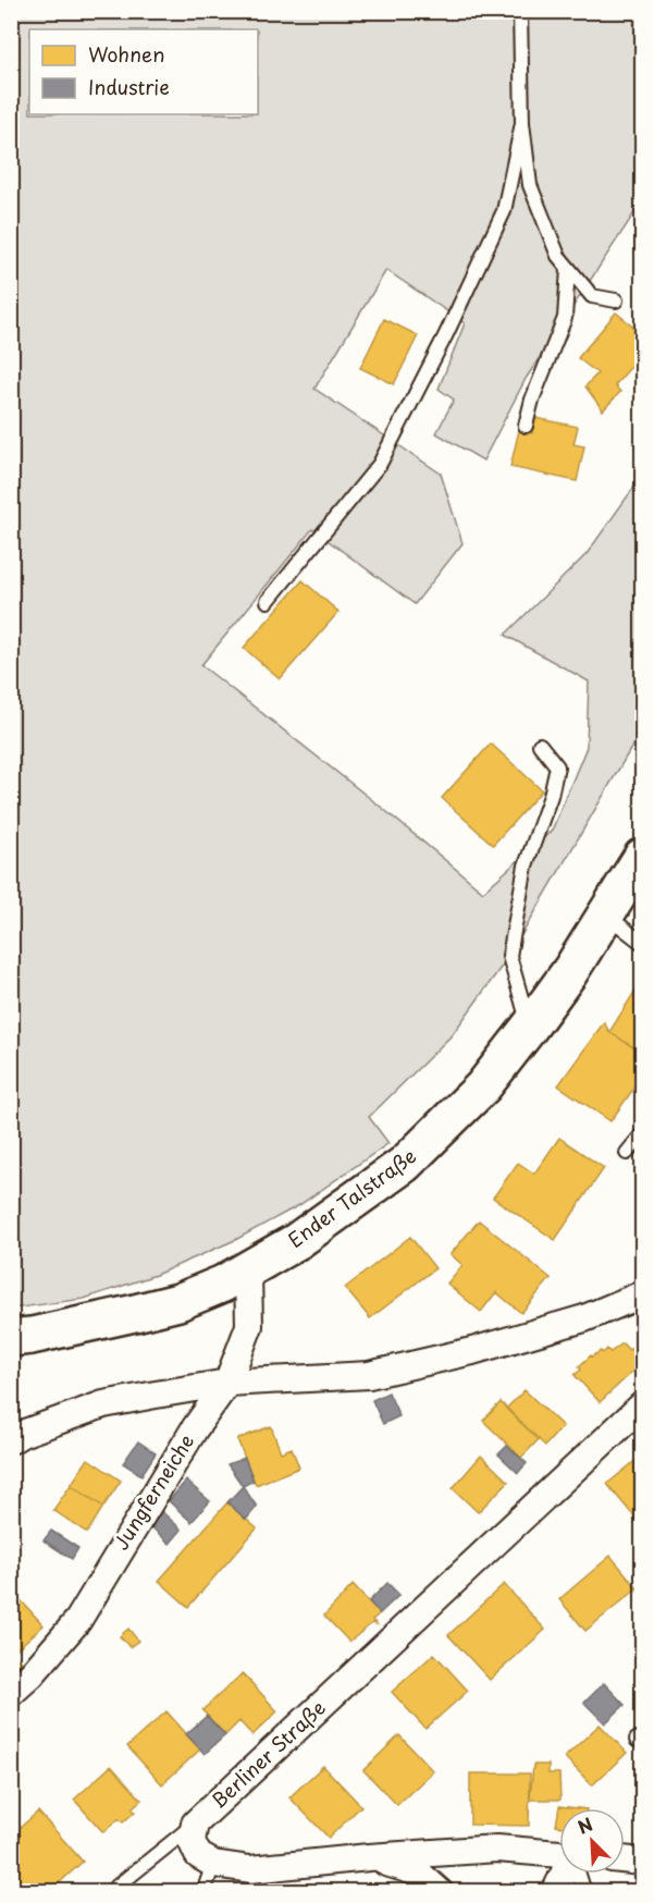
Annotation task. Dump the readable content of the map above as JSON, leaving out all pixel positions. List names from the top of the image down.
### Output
{
  "streets": {
    "main road": ["Ender Talstraße"],
    "street": ["Jungferneiche", "Berliner Straße"]
  },
  "crossings": [
    ["Ender Talstraße", "Jungferneiche"]
  ],
  "legend": ["Wohnen", "Industrie"],
  "north": "top left"
}
